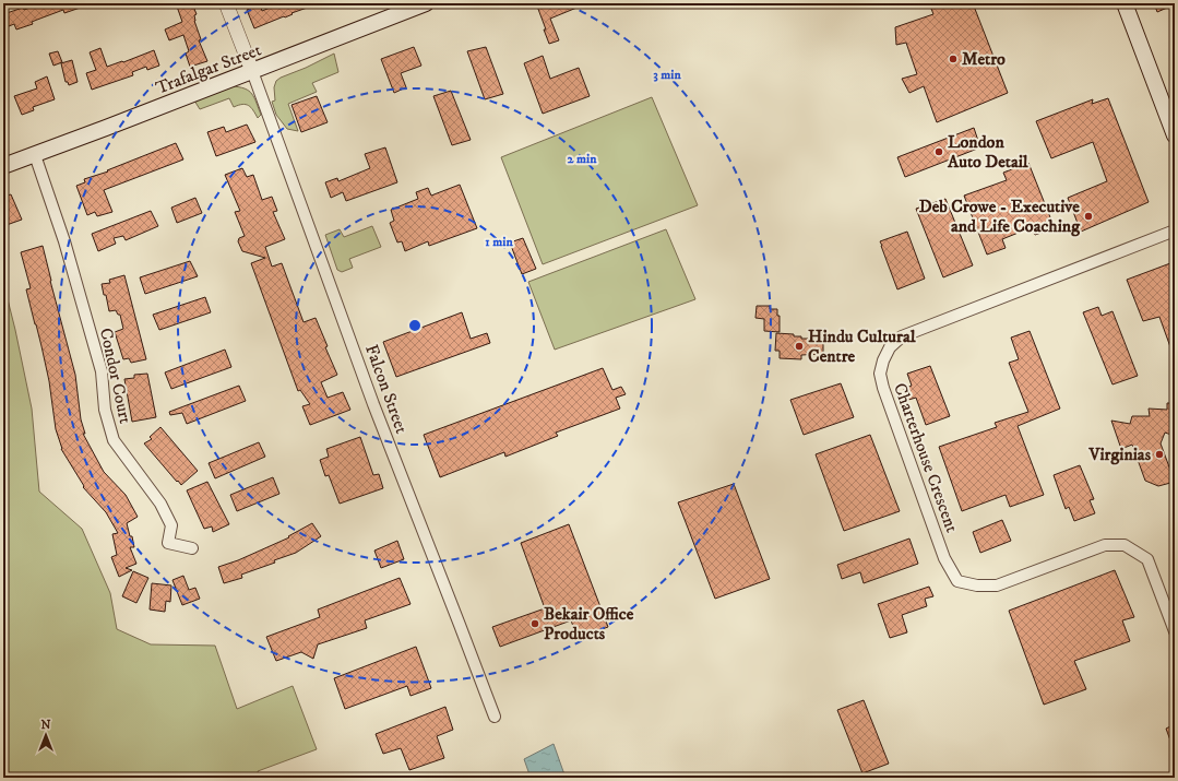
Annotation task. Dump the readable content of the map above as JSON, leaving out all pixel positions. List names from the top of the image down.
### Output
{
  "streets": {
    "main road": ["Trafalgar Street"],
    "street": ["Condor Court", "Falcon Street", "Charterhouse Crescent"]
  },
  "crossings": [
    ["Trafalgar Street", "Condor Court"],
    ["Trafalgar Street", "Falcon Street"]
  ],
  "places": [
    "Metro",
    "London Auto Detail",
    "Deb Crowe - Executive and Life Coaching",
    "Hindu Cultural Centre",
    "Virginias",
    "Bekair Office Products"
  ],
  "north": "top",
  "rings": ["3 min", "2 min", "1 min"]
}
